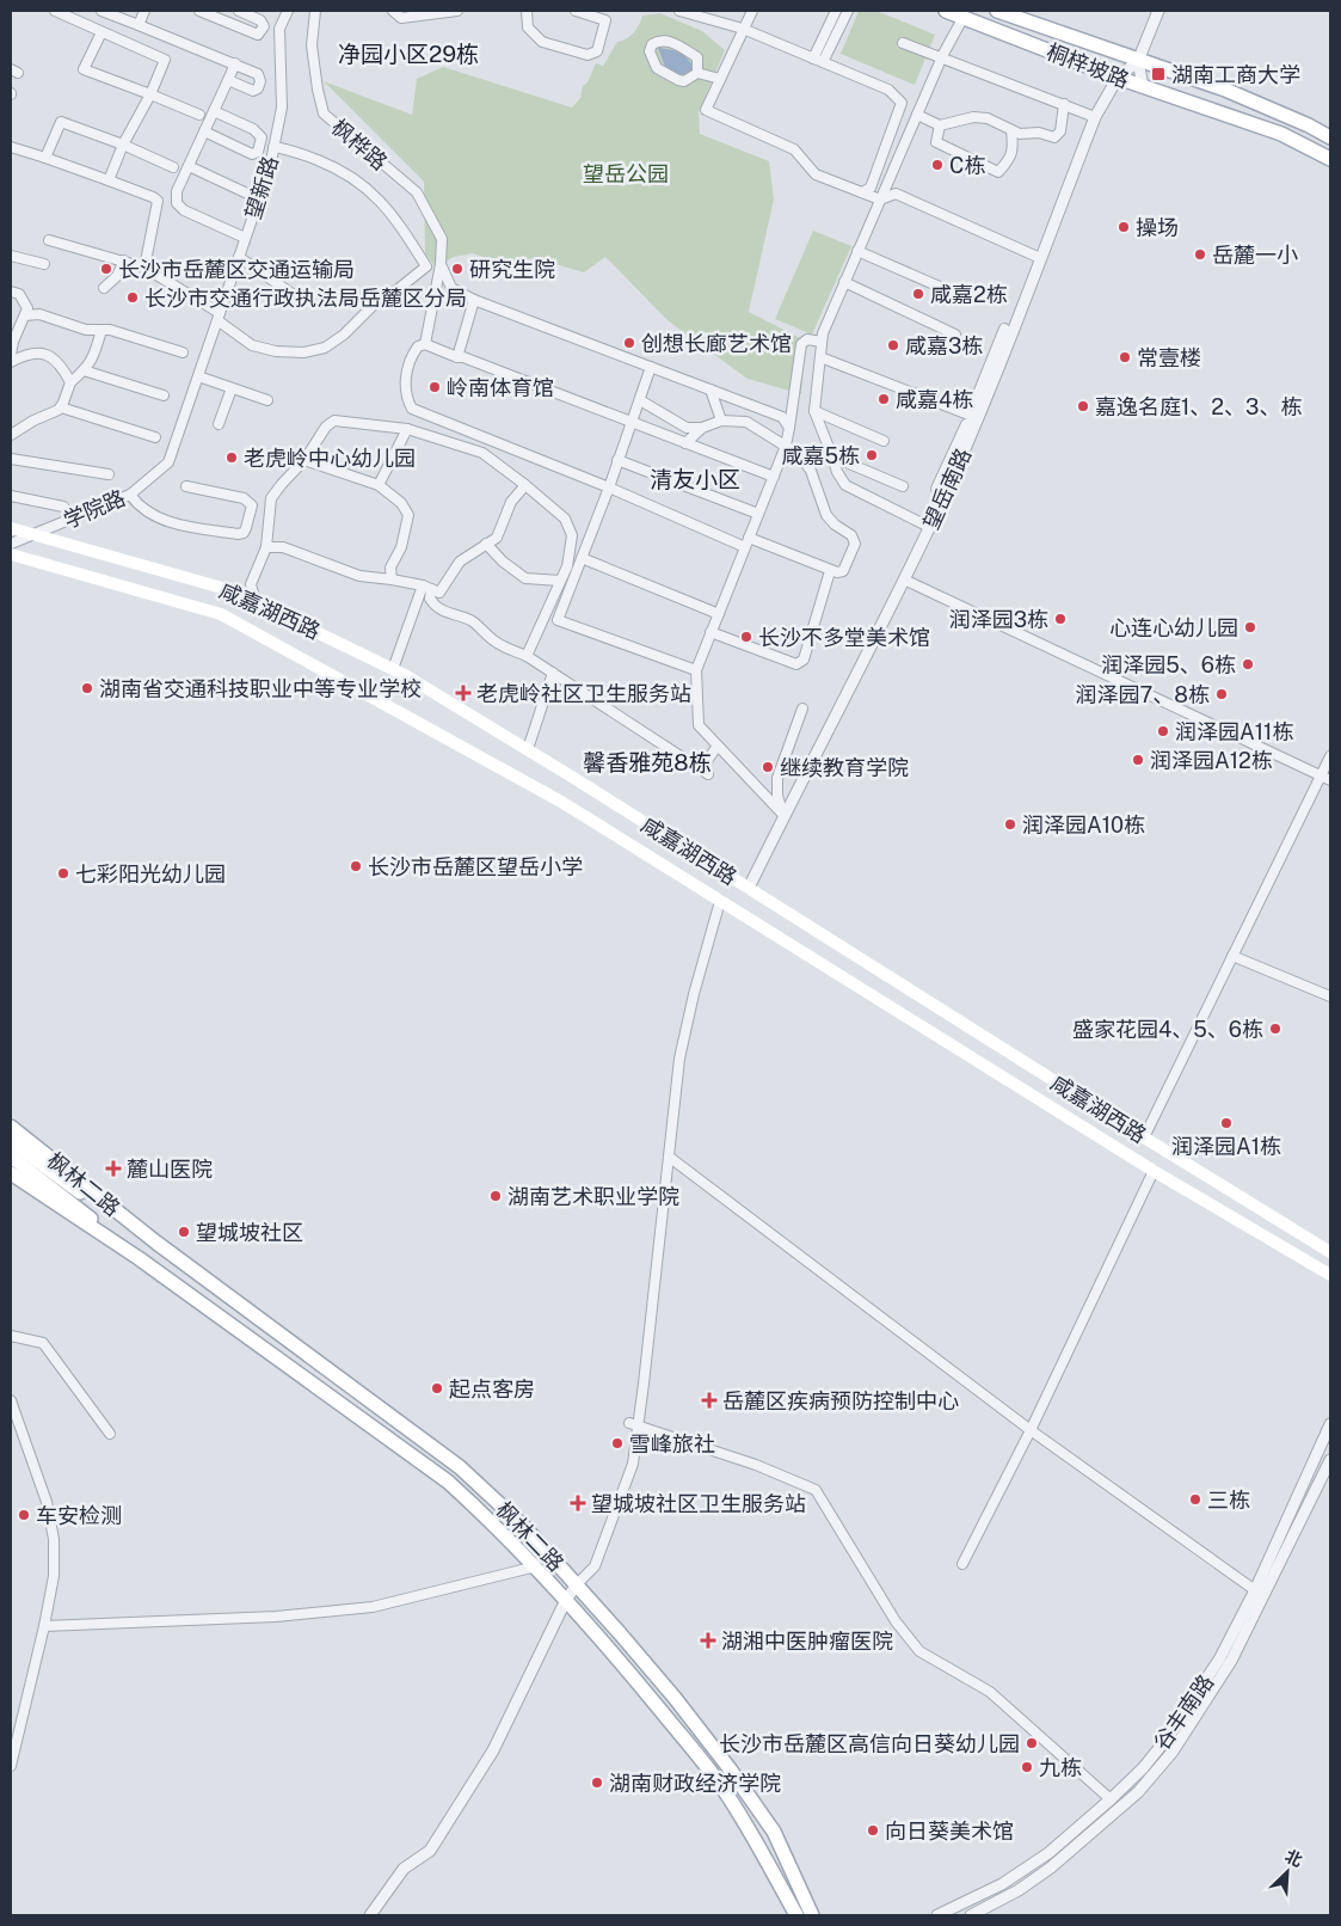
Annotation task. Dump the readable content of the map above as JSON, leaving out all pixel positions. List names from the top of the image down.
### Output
{
  "streets": {
    "main road": ["桐梓坡路", "咸嘉湖西路", "枫林二路"],
    "street": [
      "枫桦路",
      "望新路",
      "望岳南路",
      "学院路",
      "谷丰南路"
    ]
  },
  "crossings": [
    ["桐梓坡路", "望岳南路"],
    ["望新路", "学院路"],
    ["望岳南路", "咸嘉湖西路"],
    ["学院路", "咸嘉湖西路"]
  ],
  "districts": ["净园小区29栋", "清友小区", "馨香雅苑8栋"],
  "parks": ["望岳公园"],
  "places": {
    "transit": ["湖南工商大学"],
    "other": [
      "C栋",
      "操场",
      "岳麓一小",
      "长沙市岳麓区交通运输局",
      "研究生院",
      "咸嘉2栋",
      "长沙市交通行政执法局岳麓区分局",
      "创想长廊艺术馆",
      "咸嘉3栋",
      "常壹楼",
      "岭南体育馆",
      "咸嘉4栋",
      "嘉逸名庭1、2、3、栋",
      "咸嘉5栋",
      "老虎岭中心幼儿园",
      "润泽园3栋",
      "心连心幼儿园",
      "长沙不多堂美术馆",
      "润泽园5、6栋",
      "湖南省交通科技职业中等专业学校",
      "润泽园7、8栋",
      "润泽园A11栋",
      "润泽园A12栋",
      "继续教育学院",
      "润泽园A10栋",
      "长沙市岳麓区望岳小学",
      "七彩阳光幼儿园",
      "盛家花园4、5、6栋",
      "润泽园A1栋",
      "湖南艺术职业学院",
      "望城坡社区",
      "起点客房",
      "雪峰旅社",
      "三栋",
      "车安检测",
      "长沙市岳麓区高信向日葵幼儿园",
      "九栋",
      "湖南财政经济学院",
      "向日葵美术馆"
    ],
    "health": [
      "老虎岭社区卫生服务站",
      "麓山医院",
      "岳麓区疾病预防控制中心",
      "望城坡社区卫生服务站",
      "湖湘中医肿瘤医院"
    ]
  },
  "north": "top right"
}
